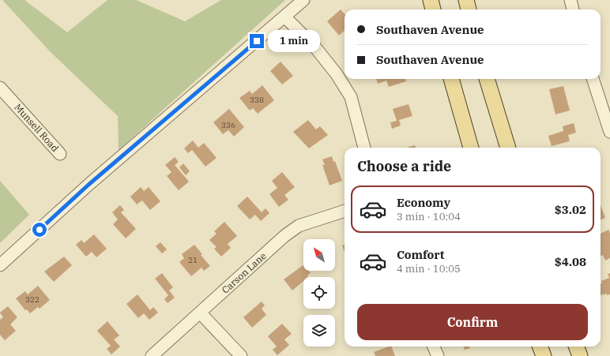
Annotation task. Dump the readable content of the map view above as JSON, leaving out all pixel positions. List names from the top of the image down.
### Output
{
  "streets": {
    "street": ["Munsell Road", "Carson Lane"]
  },
  "house_numbers": [
    "338",
    "336",
    "21",
    "322"
  ],
  "north": "top left",
  "page": {
    "banner": ["Southaven Avenue", "Southaven Avenue"],
    "bubble": "1 min",
    "heading": "Choose a ride",
    "list": [
      {
        "name": "Economy",
        "note": "3 min · 10:04",
        "value": "$3.02"
      },
      {
        "name": "Comfort",
        "note": "4 min · 10:05",
        "value": "$4.08"
      }
    ],
    "buttons": "Confirm"
  }
}
